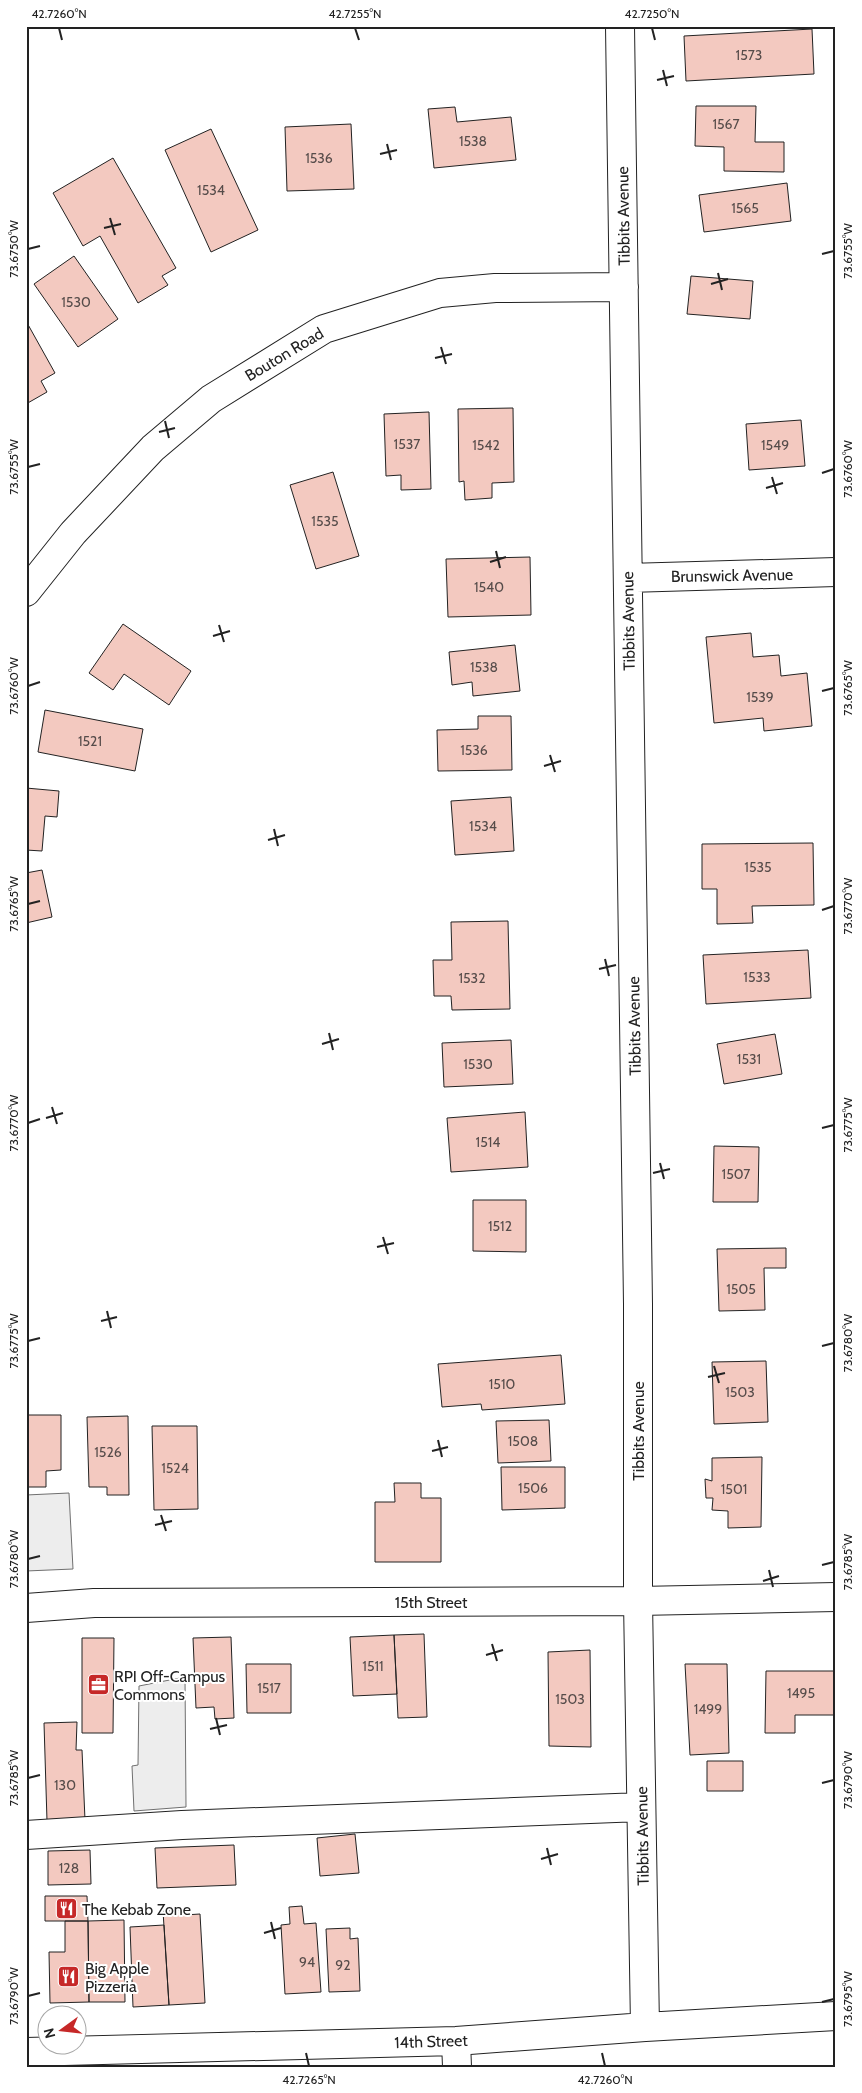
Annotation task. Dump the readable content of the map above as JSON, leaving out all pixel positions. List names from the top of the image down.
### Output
{
  "streets": {
    "street": [
      "Tibbits Avenue",
      "Bouton Road",
      "Brunswick Avenue",
      "15th Street",
      "14th Street"
    ]
  },
  "crossings": [
    ["Tibbits Avenue", "Bouton Road"],
    ["Tibbits Avenue", "Brunswick Avenue"],
    ["Tibbits Avenue", "15th Street"],
    ["Tibbits Avenue", "14th Street"]
  ],
  "places": {
    "office": ["RPI Off-Campus Commons"],
    "restaurant": ["The Kebab Zone", "Big Apple Pizzeria"]
  },
  "house_numbers": [
    "1573",
    "1567",
    "1538",
    "1536",
    "1534",
    "1565",
    "1530",
    "1537",
    "1542",
    "1549",
    "1535",
    "1540",
    "1538",
    "1539",
    "1521",
    "1536",
    "1534",
    "1535",
    "1533",
    "1532",
    "1531",
    "1530",
    "1514",
    "1507",
    "1512",
    "1505",
    "1510",
    "1503",
    "1508",
    "1526",
    "1524",
    "1506",
    "1501",
    "1511",
    "1517",
    "1495",
    "1503",
    "1499",
    "130",
    "128",
    "94",
    "92"
  ],
  "north": "left",
  "coordinates": [
    "42.7260°N",
    "42.7255°N",
    "42.7250°N",
    "73.6750°W",
    "73.6755°W",
    "73.6760°W",
    "73.6765°W",
    "73.6770°W",
    "73.6775°W",
    "73.6780°W",
    "73.6785°W",
    "73.6790°W",
    "73.6795°W",
    "42.7265°N"
  ]
}
